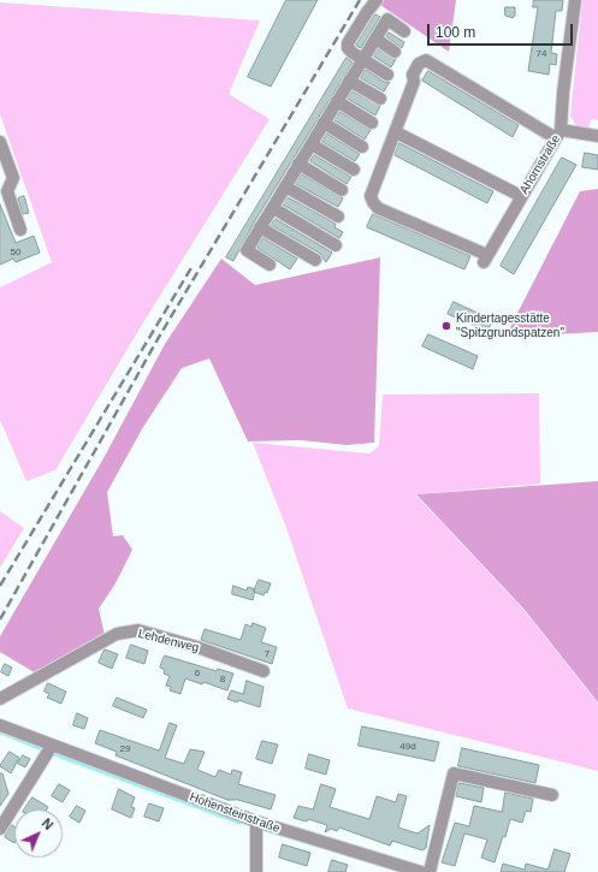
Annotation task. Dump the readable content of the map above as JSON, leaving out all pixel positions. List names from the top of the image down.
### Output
{
  "streets": {
    "street": ["Ahornstraße", "Lehdenweg", "Hohensteinstraße"]
  },
  "places": ["Kindertagesstätte \"Spitzgrundspatzen\""],
  "house_numbers": [
    "74",
    "50",
    "7",
    "6",
    "8",
    "49d",
    "29"
  ],
  "scale_bar": "100 m",
  "north": "top right"
}
